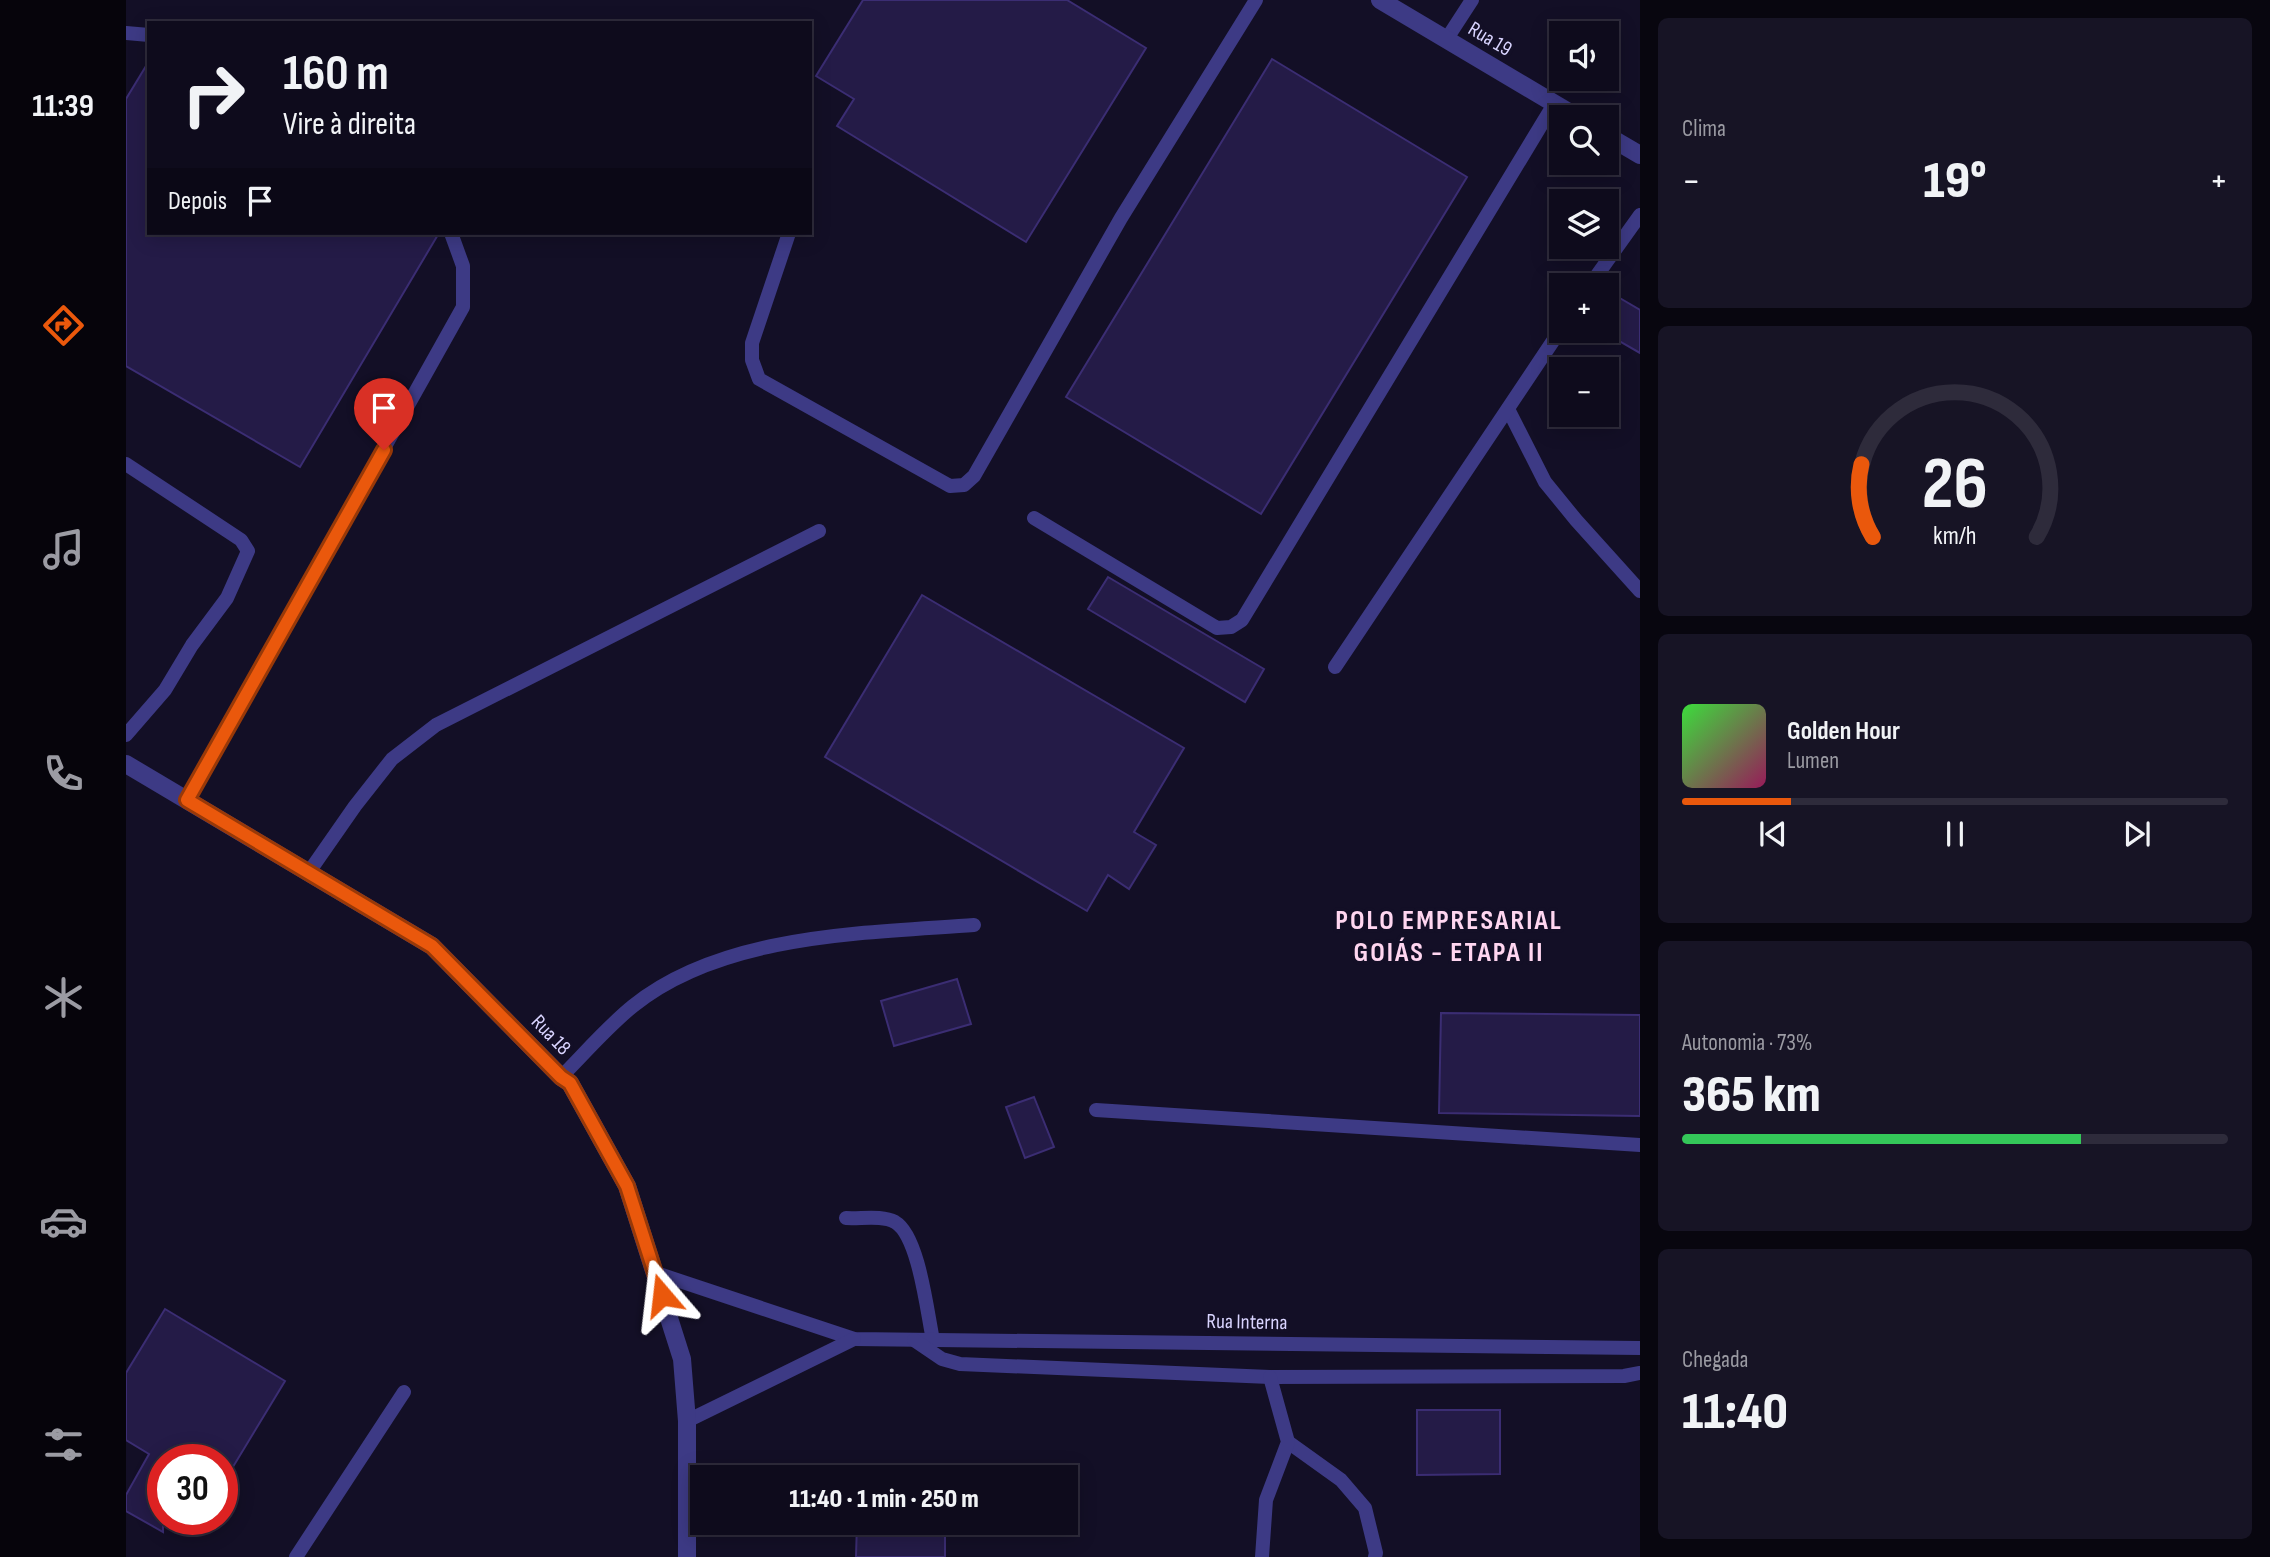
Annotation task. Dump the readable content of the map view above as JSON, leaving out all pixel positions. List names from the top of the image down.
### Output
{
  "streets": {
    "street": ["Rua 19", "Rua 18"],
    "lane": ["Rua Interna"]
  },
  "crossings": [
    ["Rua 18", "Rua Interna"]
  ],
  "districts": ["POLO EMPRESARIAL GOIÁS - ETAPA II"],
  "page": {
    "tabs": "11:39",
    "tile": [
      "Clima",
      ["Autonomia · 73%", "365 km"],
      ["Chegada", "11:40"]
    ],
    "map_buttons": ["+", "−"],
    "turn": ["160 m", "Vire à direita"],
    "heat": ["−", "19°", "+"],
    "then": "Depois",
    "song": ["Golden Hour", "Lumen"],
    "limit": "30",
    "trip": "11:40 · 1 min · 250 m",
    "gauge": ["26", "km/h"]
  }
}
